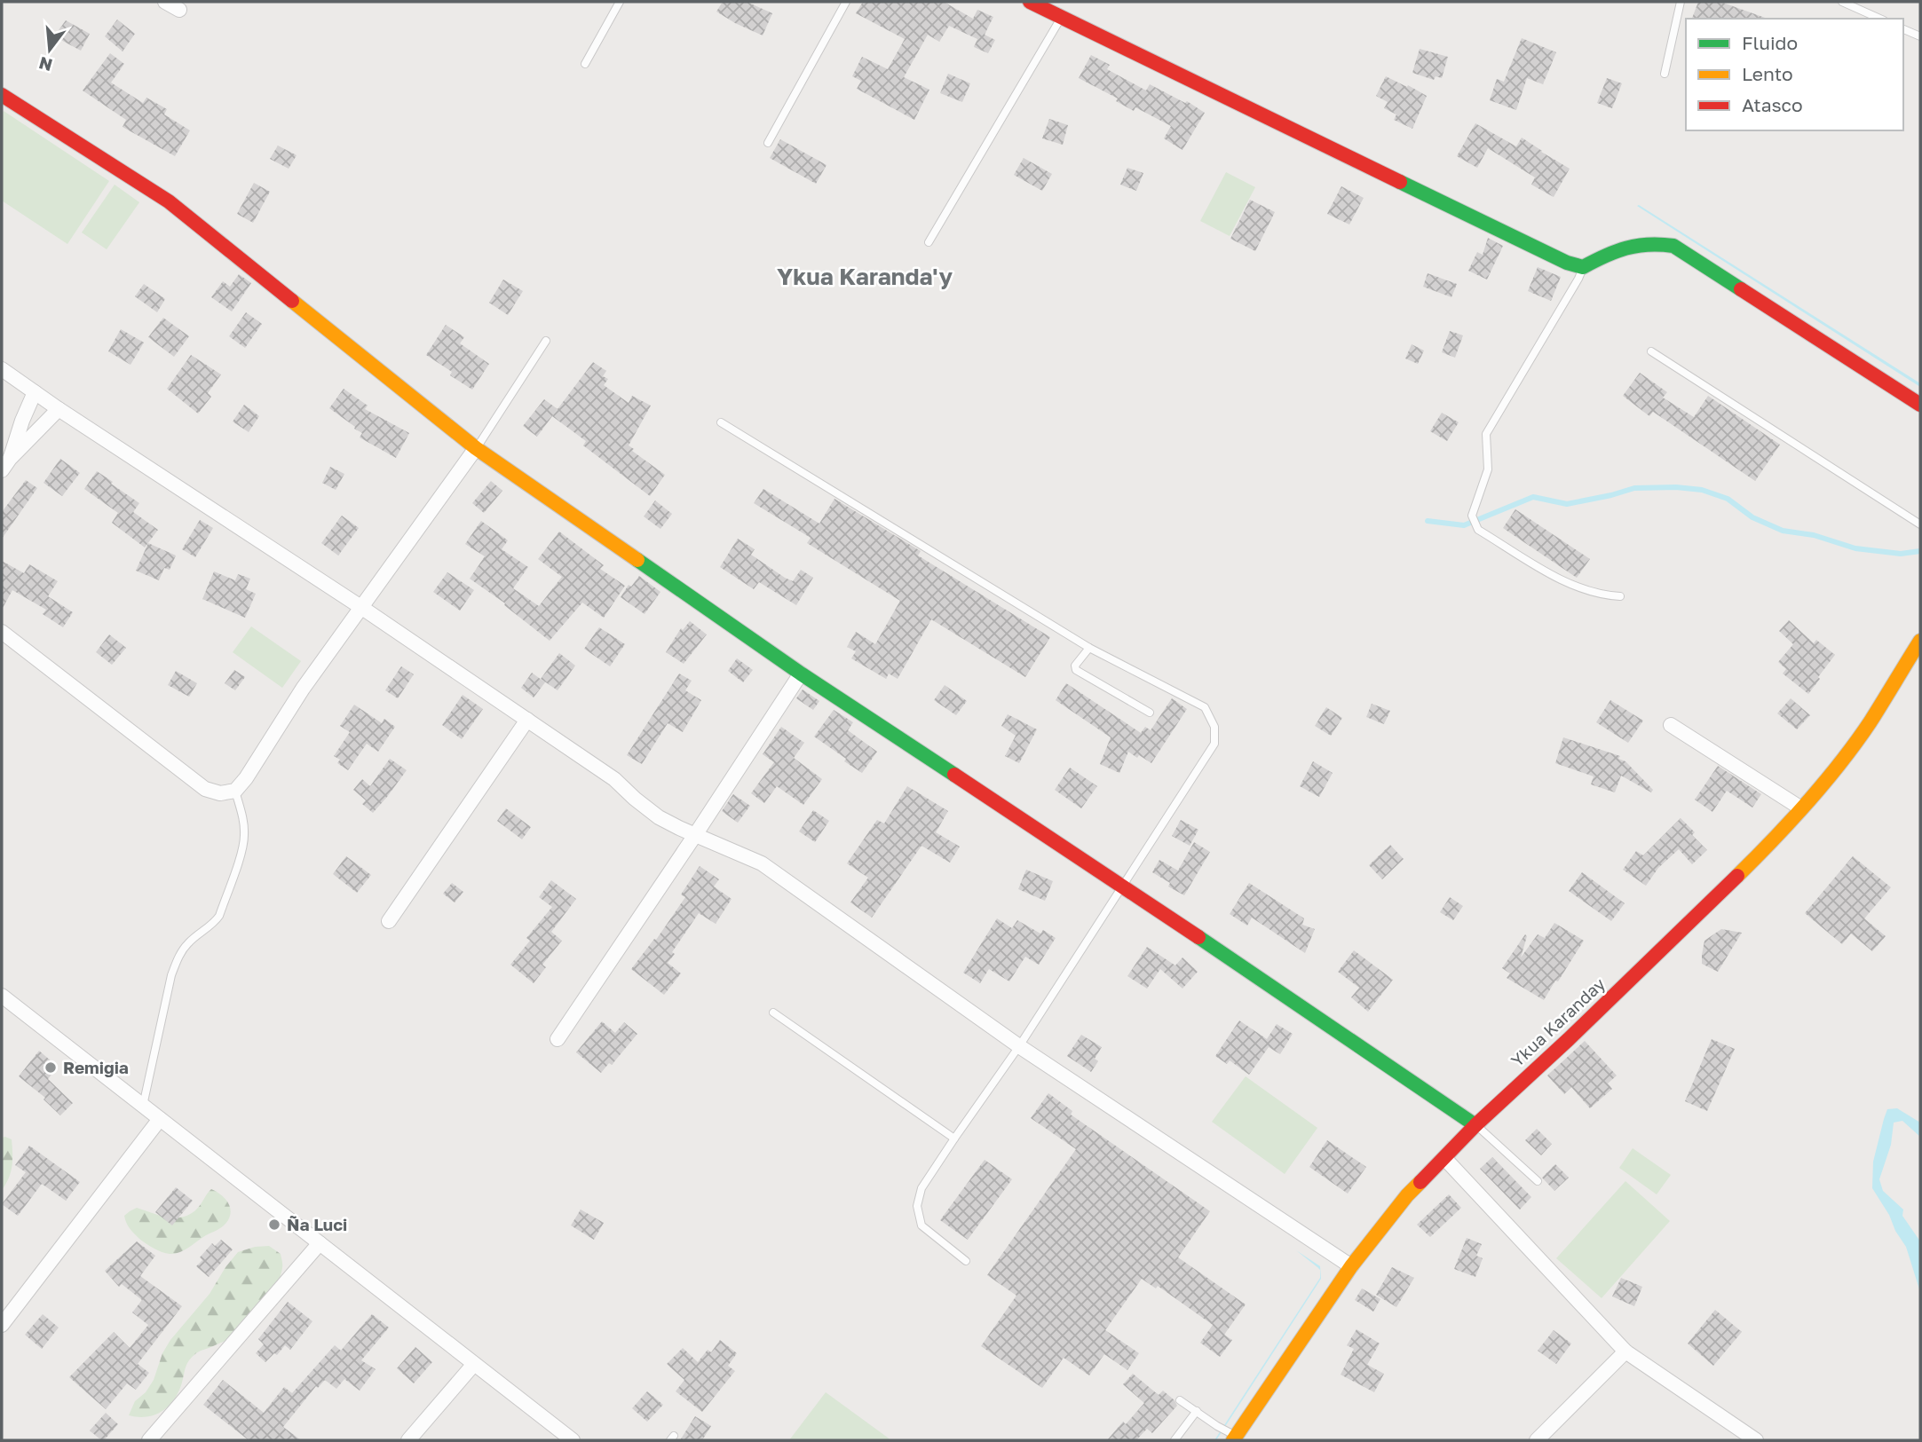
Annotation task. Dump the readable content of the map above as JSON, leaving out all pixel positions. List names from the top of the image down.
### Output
{
  "streets": {
    "street": ["Ykua Karanday"]
  },
  "districts": ["Ykua Karanda'y"],
  "places": ["Remigia", "Ña Luci"],
  "legend": ["Fluido", "Lento", "Atasco"],
  "north": "bottom"
}
